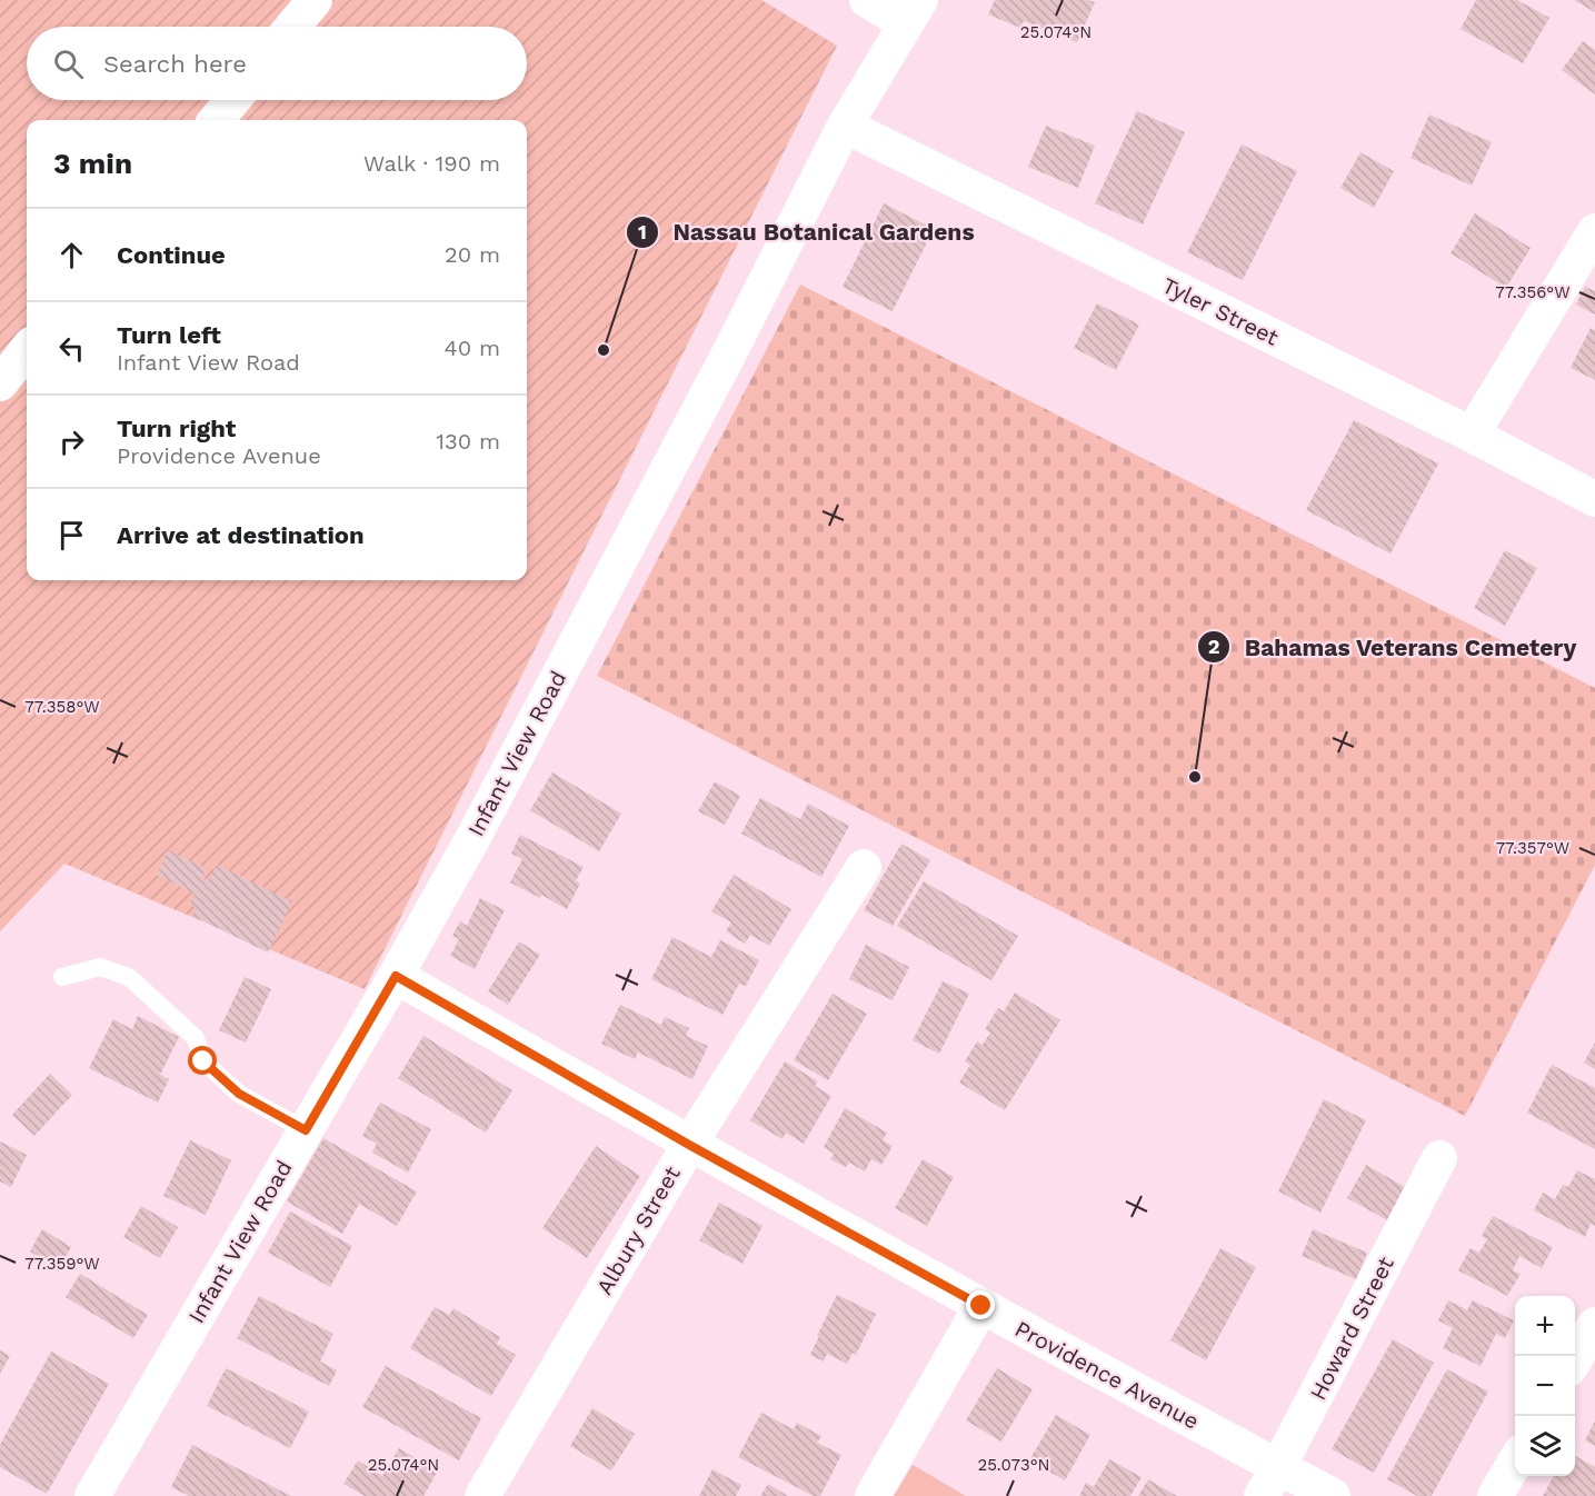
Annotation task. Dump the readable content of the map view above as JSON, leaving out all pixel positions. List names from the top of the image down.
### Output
{
  "streets": {
    "street": [
      "Tyler Street",
      "Infant View Road",
      "Albury Street",
      "Howard Street",
      "Providence Avenue"
    ]
  },
  "crossings": [
    ["Tyler Street", "Infant View Road"],
    ["Infant View Road", "Providence Avenue"],
    ["Albury Street", "Providence Avenue"],
    ["Howard Street", "Providence Avenue"]
  ],
  "places": ["Nassau Botanical Gardens", "Bahamas Veterans Cemetery"],
  "page": {
    "search": "Search here",
    "heading": ["3 min", "Walk · 190 m"],
    "list": [
      ["Continue", "20 m"],
      ["Turn left", "Infant View Road", "40 m"],
      ["Turn right", "Providence Avenue", "130 m"],
      "Arrive at destination"
    ],
    "map_buttons": ["+", "−"]
  },
  "coordinates": [
    "25.074°N",
    "77.356°W",
    "77.358°W",
    "77.357°W",
    "77.359°W",
    "25.073°N"
  ]
}
